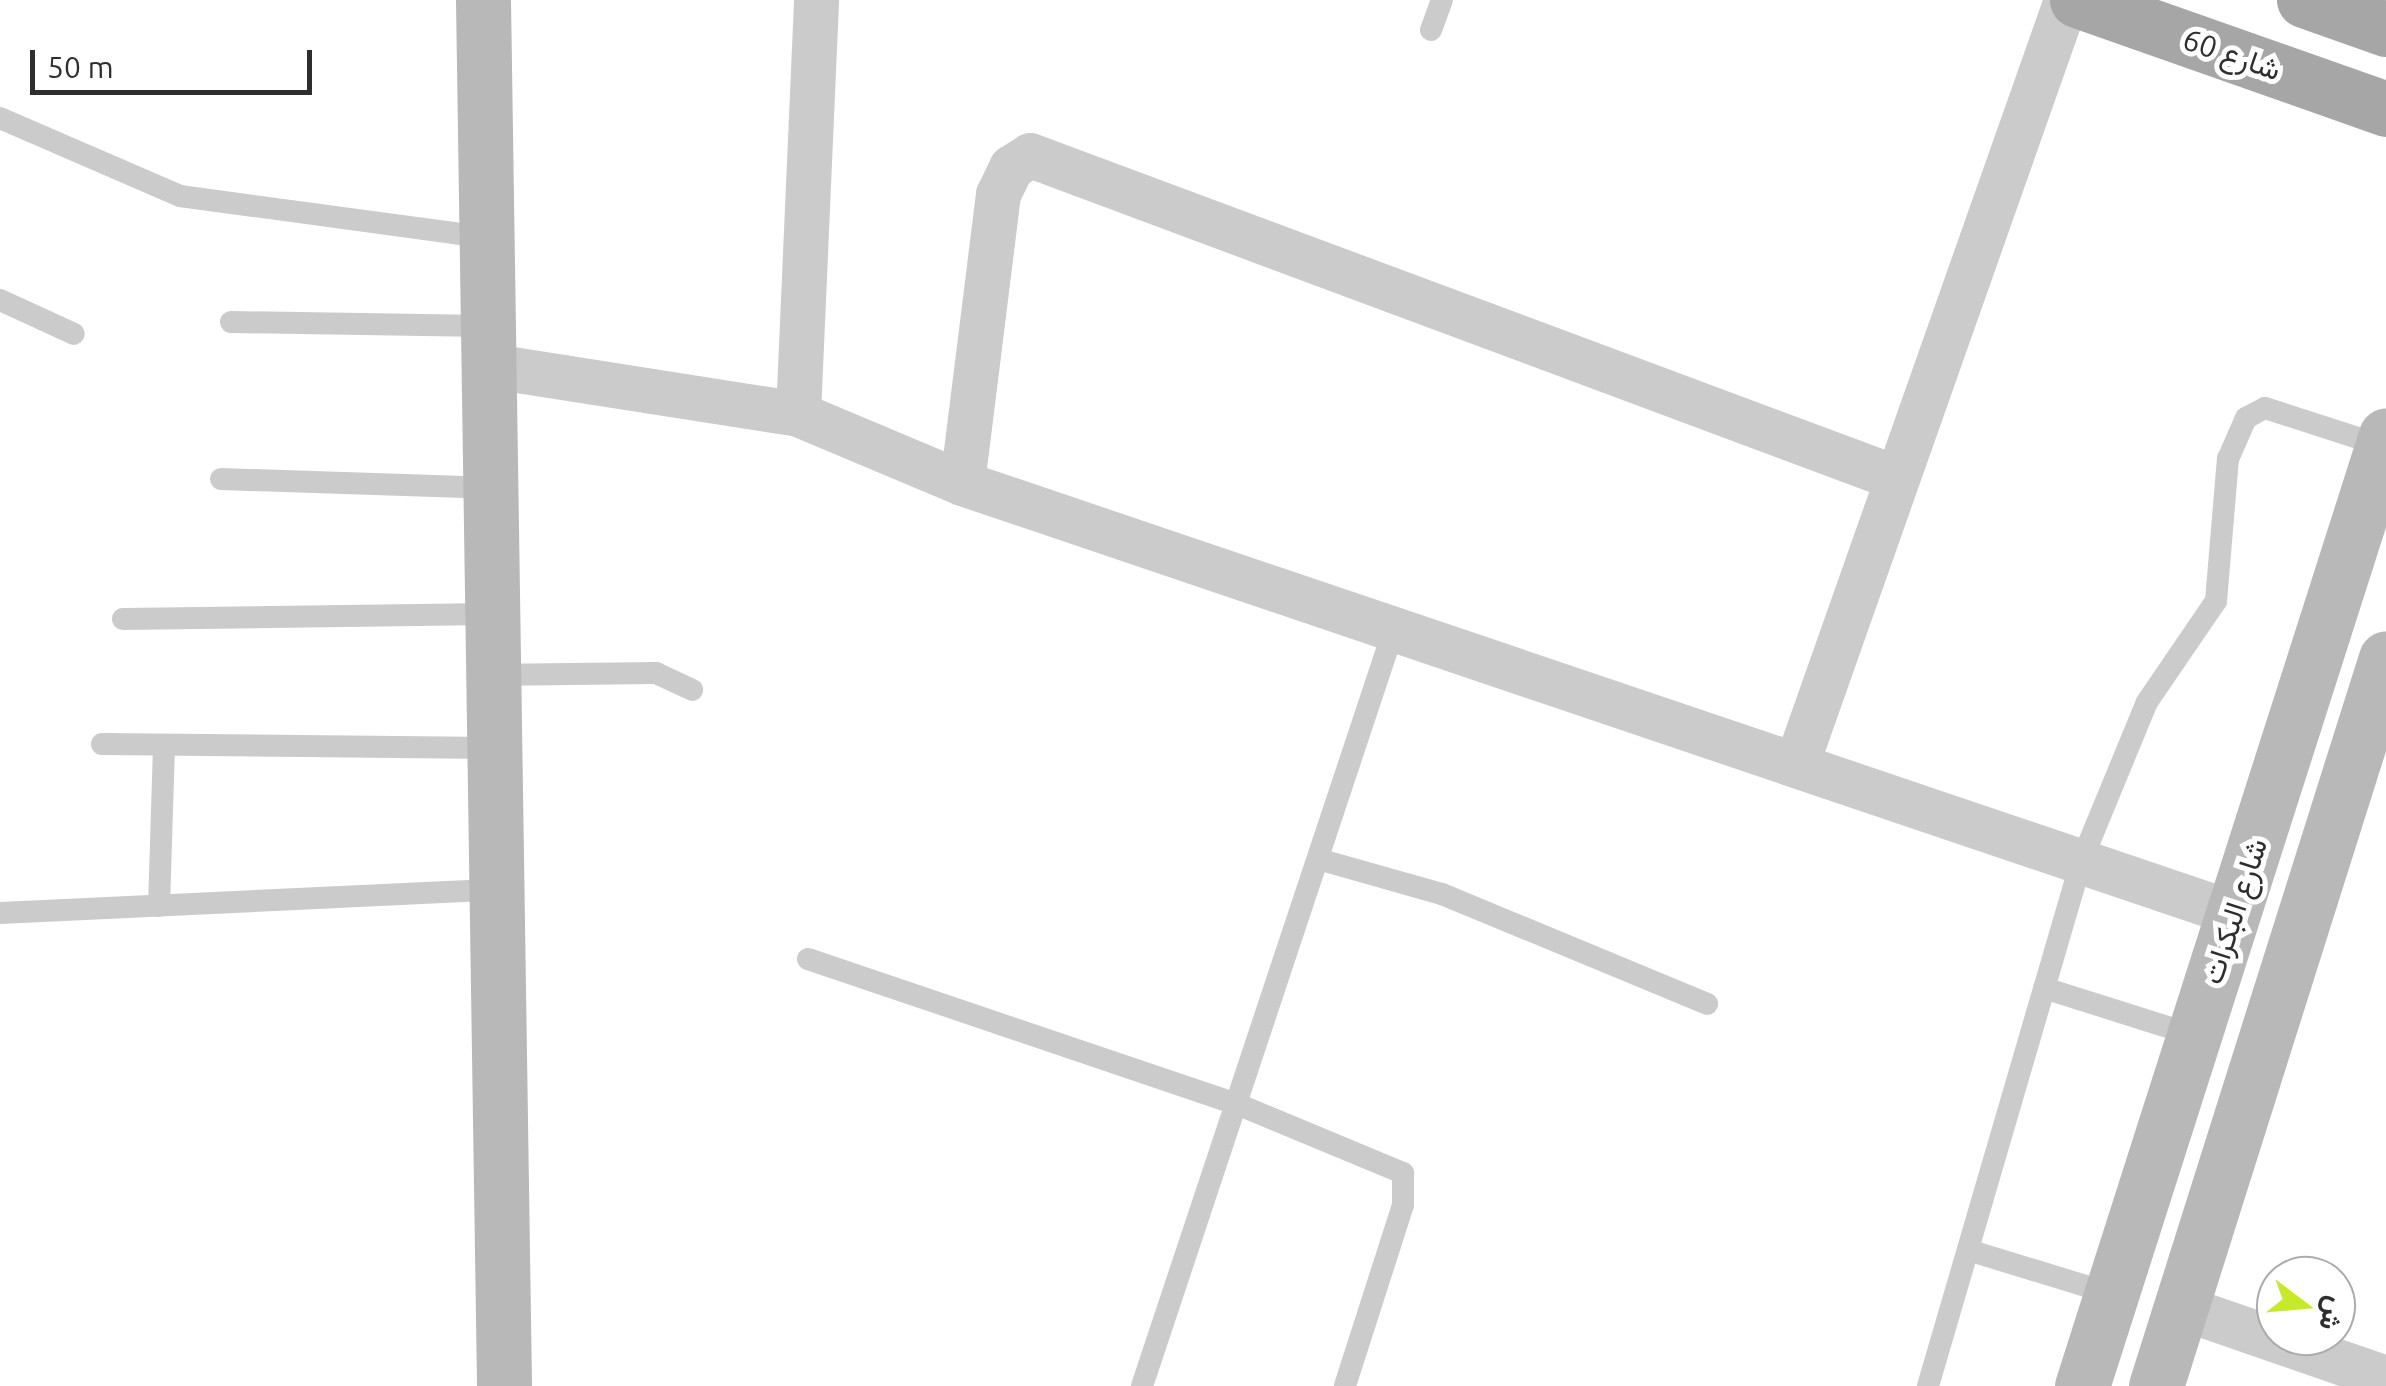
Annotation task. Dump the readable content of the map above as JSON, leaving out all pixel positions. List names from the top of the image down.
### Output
{
  "streets": {
    "main road": ["شارع 60"],
    "street": ["شارع البكرات"]
  },
  "scale_bar": "50 m",
  "north": "right"
}
